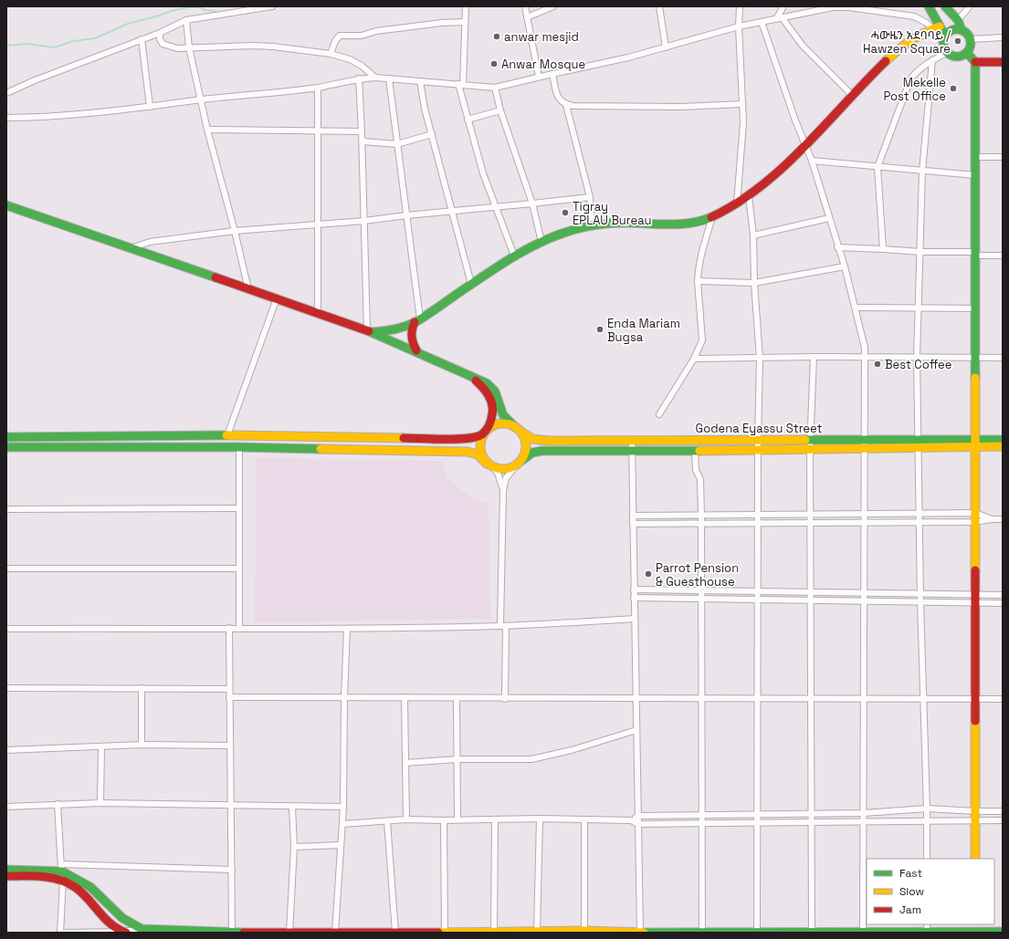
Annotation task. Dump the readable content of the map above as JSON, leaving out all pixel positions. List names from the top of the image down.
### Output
{
  "streets": {
    "street": ["Godena Eyassu Street"]
  },
  "places": [
    "anwar mesjid",
    "ሓውዜን አደባባይ / Hawzen Square",
    "Anwar Mosque",
    "Mekelle Post Office",
    "Tigray EPLAU Bureau",
    "Enda Mariam Bugsa",
    "Best Coffee",
    "Parrot Pension & Guesthouse"
  ],
  "legend": ["Fast", "Slow", "Jam"]
}
